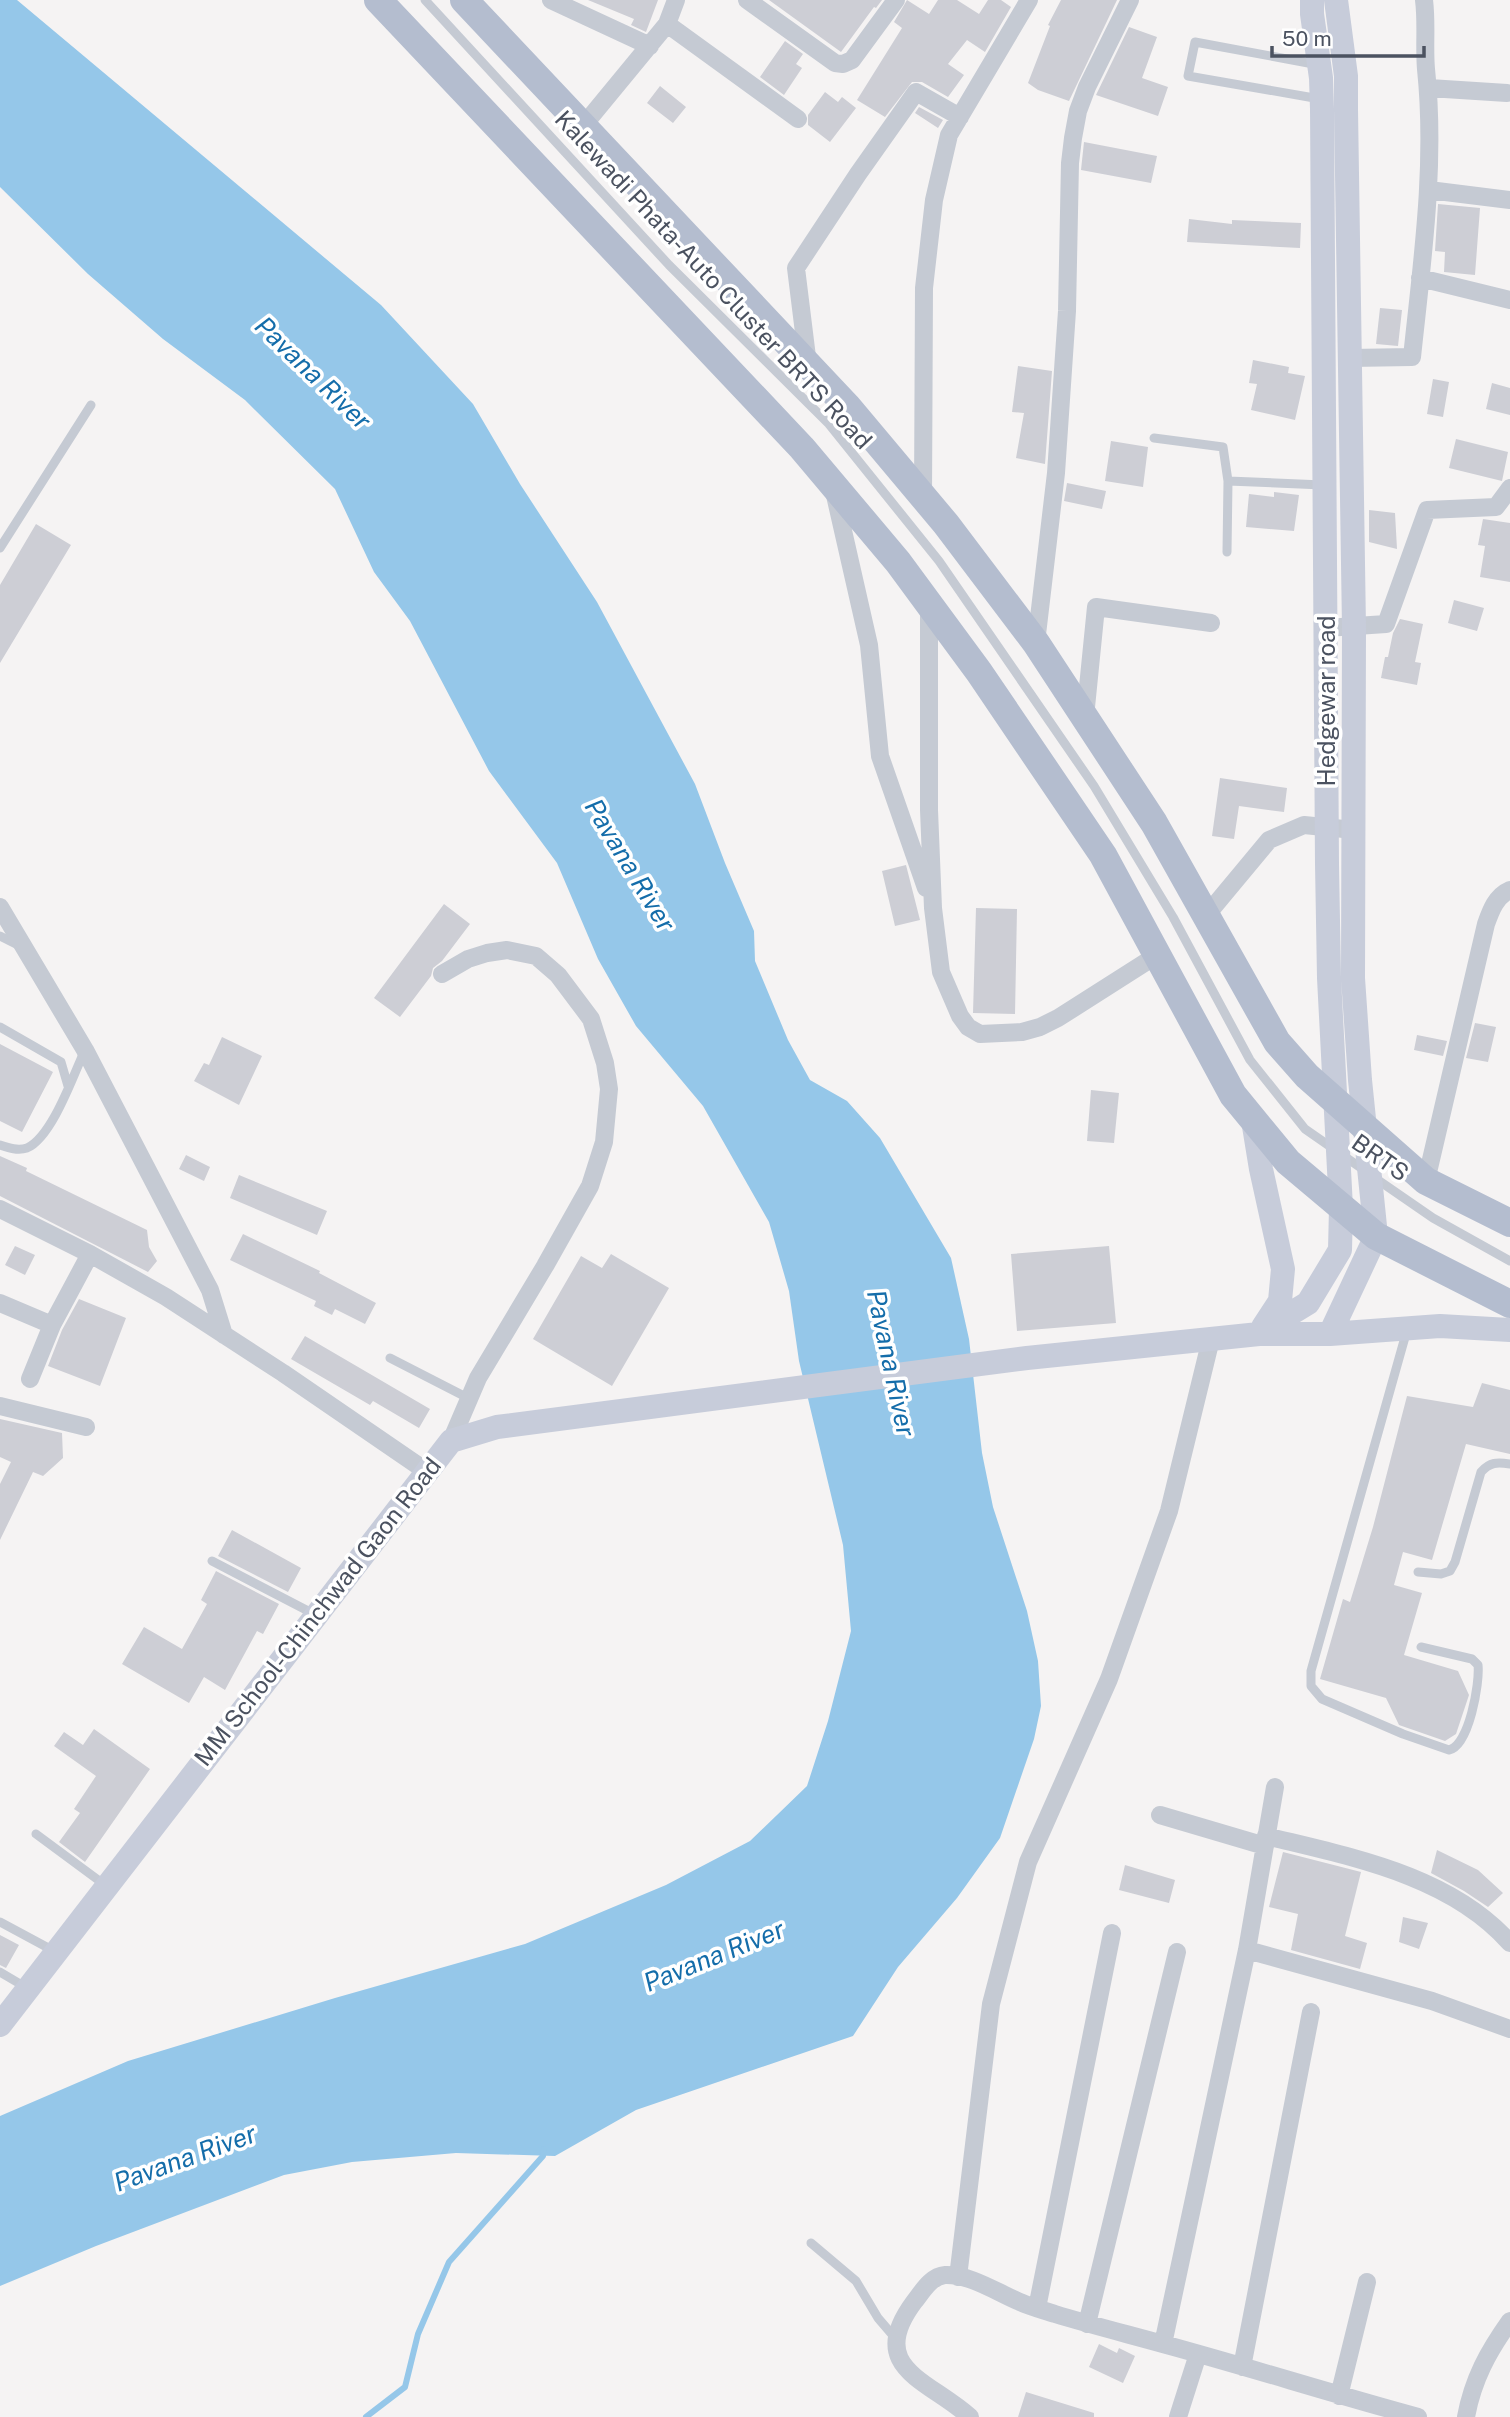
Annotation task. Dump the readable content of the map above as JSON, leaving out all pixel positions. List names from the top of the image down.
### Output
{
  "streets": {
    "main road": ["Hedgewar road", "MM School-Chinchwad Gaon Road"],
    "lane": ["Kalewadi Phata-Auto Cluster BRTS Road", "BRTS"]
  },
  "crossings": [
    ["Kalewadi Phata-Auto Cluster BRTS Road", "BRTS"],
    ["Hedgewar road", "BRTS"],
    ["Hedgewar road", "MM School-Chinchwad Gaon Road"]
  ],
  "water": ["Pavana River"],
  "scale_bar": "50 m"
}
